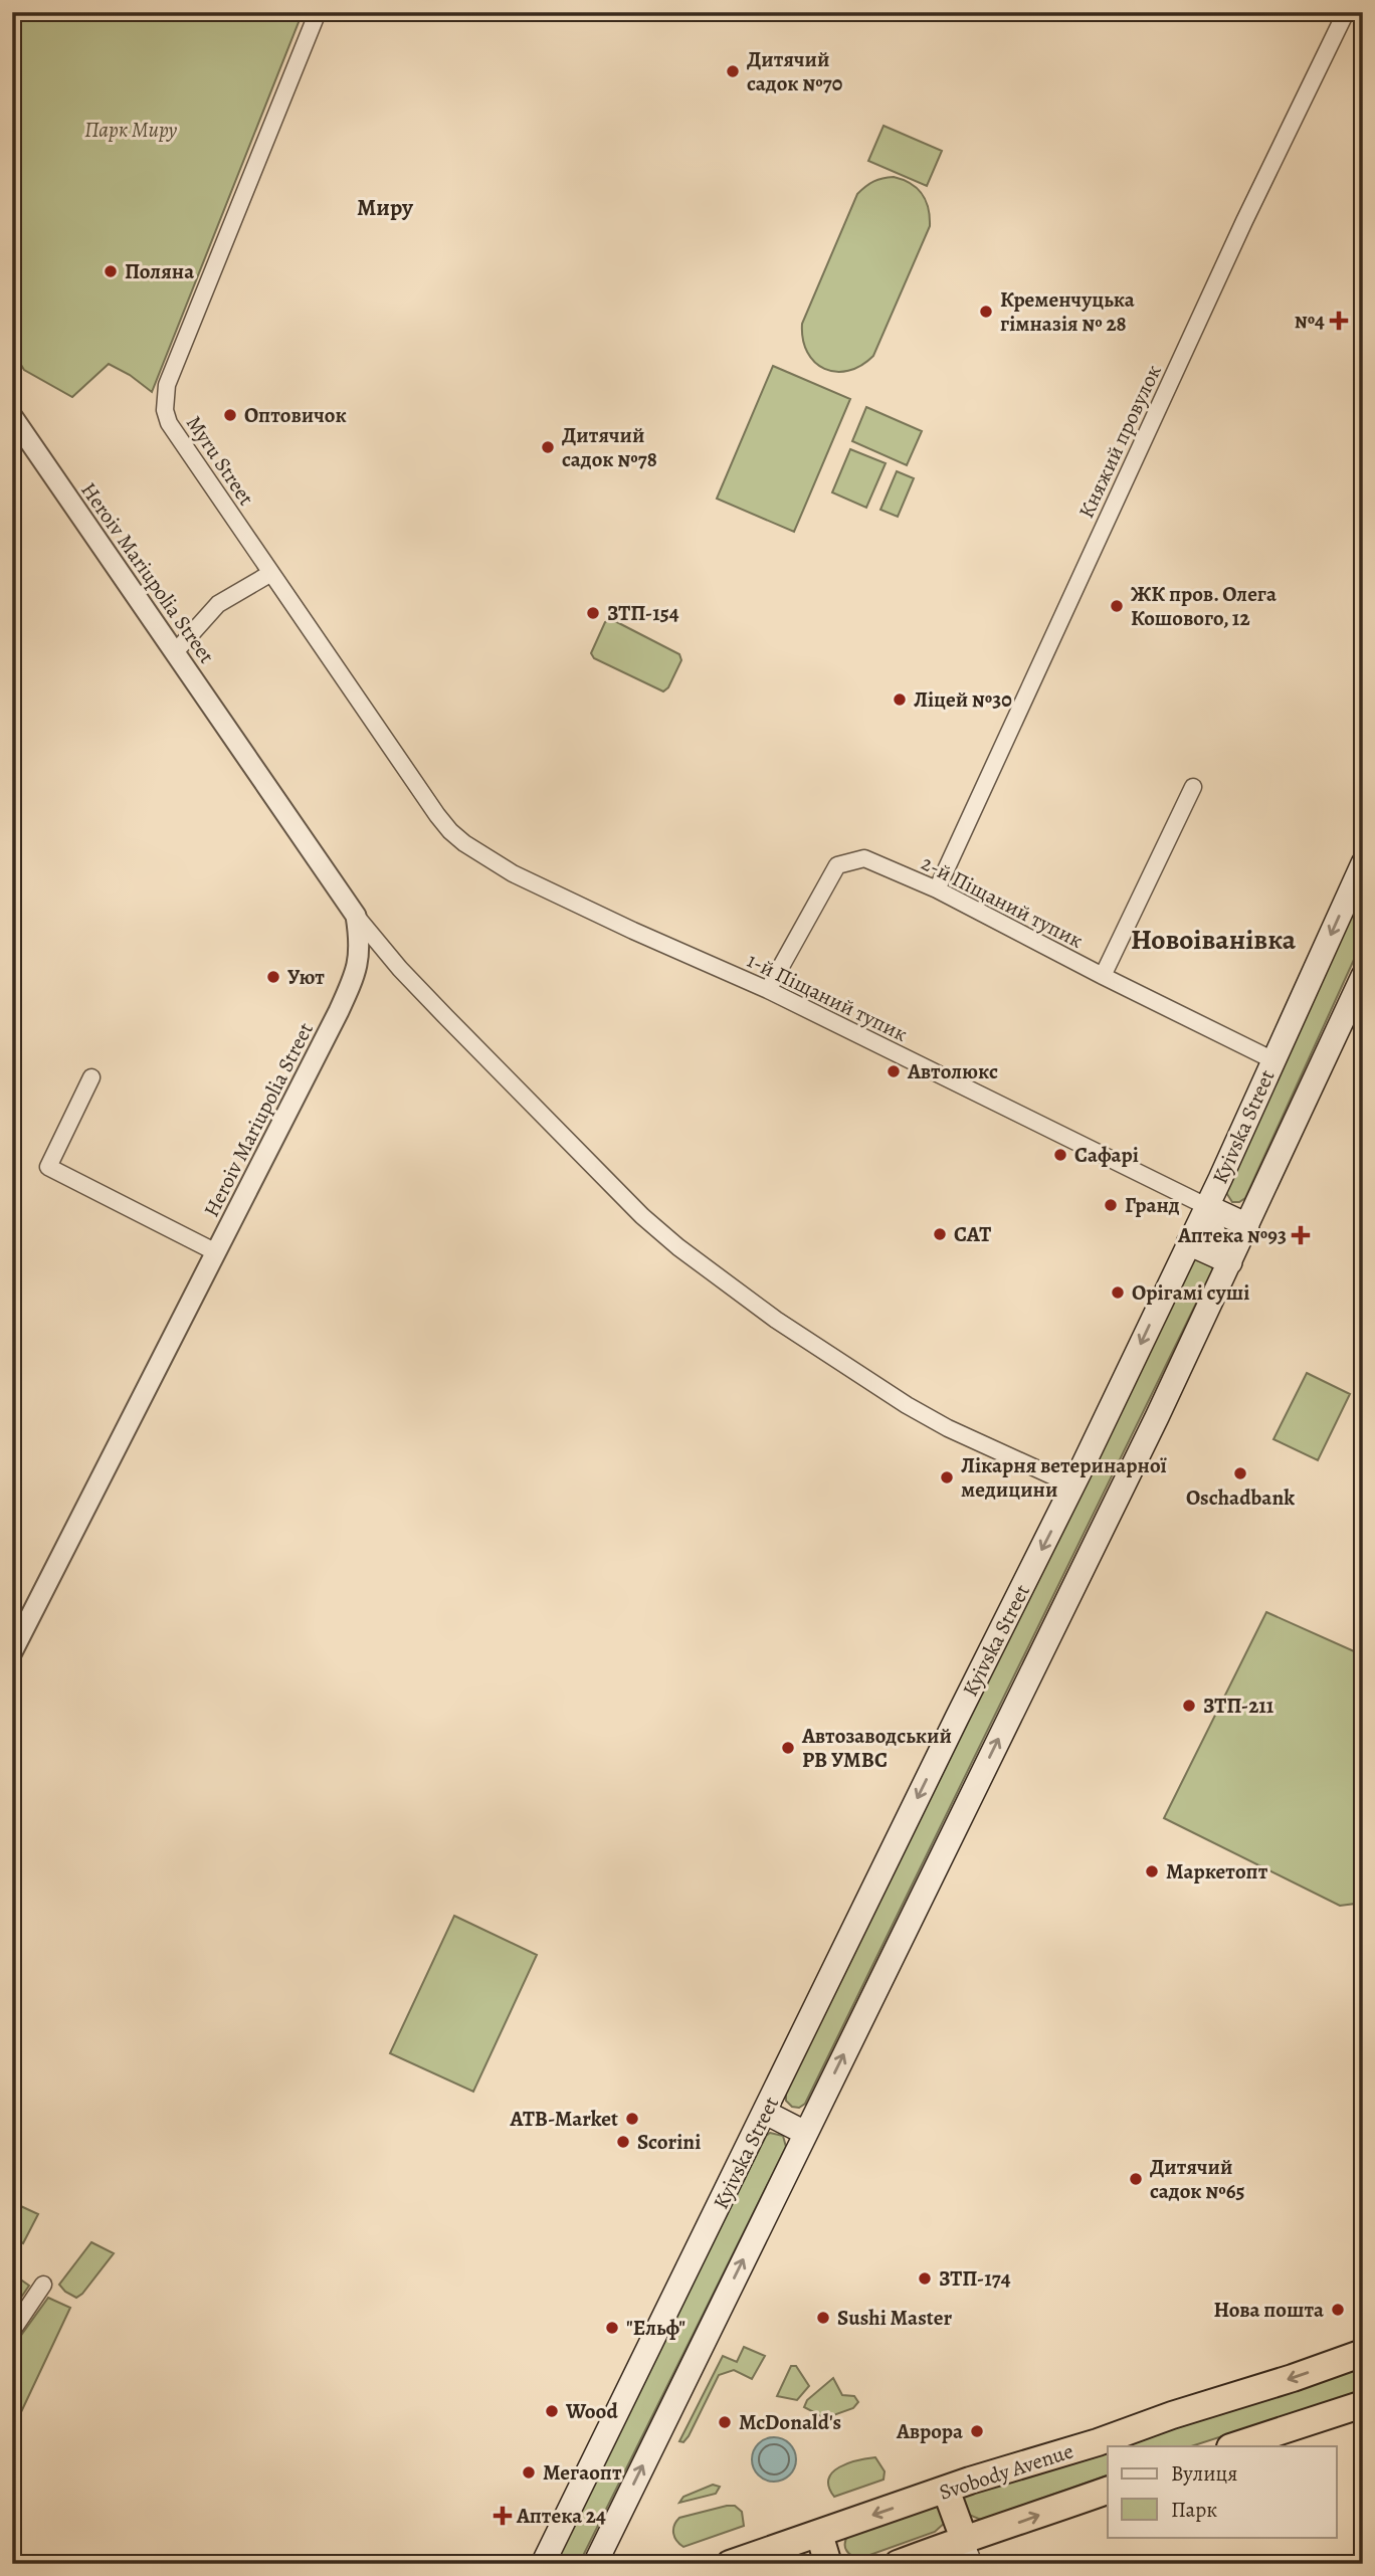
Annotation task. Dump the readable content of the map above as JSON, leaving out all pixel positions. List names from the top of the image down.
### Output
{
  "streets": {
    "highway": ["Svobody Avenue"],
    "main road": ["Kyivska Street"],
    "street": [
      "Княжий провулок",
      "Myru Street",
      "Heroiv Mariupolia Street",
      "2-й Піщаний тупик",
      "1-й Піщаний тупик"
    ]
  },
  "crossings": [
    ["Княжий провулок", "2-й Піщаний тупик"],
    ["Myru Street", "1-й Піщаний тупик"],
    ["2-й Піщаний тупик", "1-й Піщаний тупик"],
    ["2-й Піщаний тупик", "Kyivska Street"],
    ["1-й Піщаний тупик", "Kyivska Street"]
  ],
  "districts": ["Миру", "Новоіванівка"],
  "parks": ["Парк Миру"],
  "places": {
    "other": [
      "Дитячий садок №70",
      "Поляна",
      "Кременчуцька гімназія № 28",
      "Оптовичок",
      "Дитячий садок №78",
      "ЖК пров. Олега Кошового, 12",
      "ЗТП-154",
      "Ліцей №30",
      "Уют",
      "Автолюкс",
      "Сафарі",
      "Гранд",
      "САТ",
      "Орігамі суші",
      "Oschadbank",
      "Лікарня ветеринарної медицини",
      "ЗТП-211",
      "Автозаводський РВ УМВС",
      "Маркетопт",
      "ATB-Market",
      "Scorini",
      "Дитячий садок №65",
      "ЗТП-174",
      "Нова пошта",
      "Sushi Master",
      "\"Ельф\"",
      "Wood",
      "McDonald's",
      "Аврора",
      "Мегаопт"
    ],
    "health": ["№4", "Аптека №93", "Аптека 24"]
  },
  "legend": ["Вулиця", "Парк"]
}
